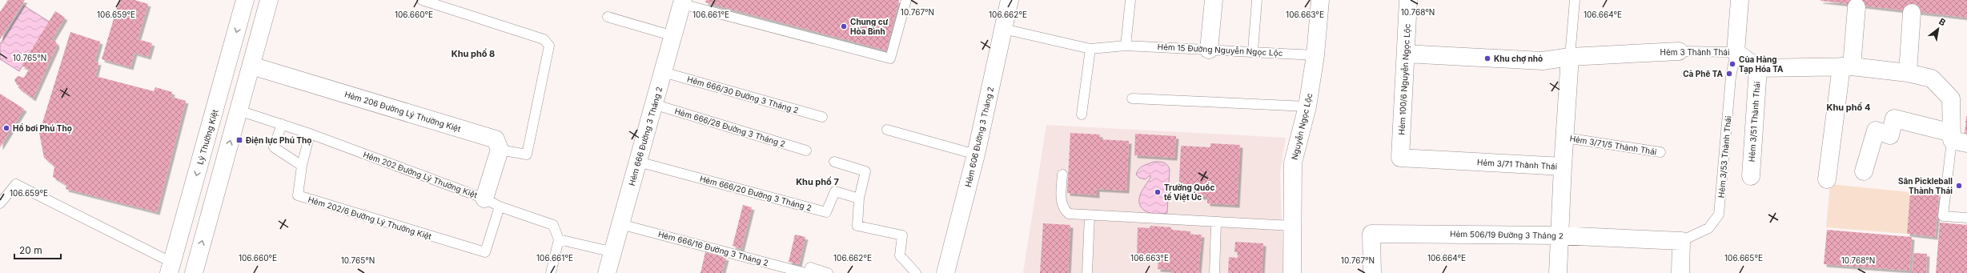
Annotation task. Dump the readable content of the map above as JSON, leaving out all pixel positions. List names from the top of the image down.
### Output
{
  "streets": {
    "street": [
      "Hẻm 3 Thành Thái",
      "Hẻm 100/6 Nguyễn Ngọc Lộc",
      "Hẻm 206 Đường Lý Thường Kiệt",
      "Hẻm 3/51 Thành Thái",
      "Nguyễn Ngọc Lộc",
      "Hẻm 666 Đường 3 Tháng 2",
      "Lý Thường Kiệt",
      "Hẻm 606 Đường 3 Tháng 2",
      "Hẻm 3/71 Thành Thái",
      "Hẻm 506/19 Đường 3 Tháng 2"
    ],
    "lane": [
      "Hẻm 15 Đường Nguyễn Ngọc Lộc",
      "Hẻm 666/30 Đường 3 Tháng 2",
      "Hẻm 666/28 Đường 3 Tháng 2",
      "Hẻm 3/71/5 Thành Thái",
      "Hẻm 3/53 Thành Thái",
      "Hẻm 202 Đường Lý Thường Kiệt",
      "Hẻm 666/20 Đường 3 Tháng 2",
      "Hẻm 202/6 Đường Lý Thường Kiệt",
      "Hẻm 666/16 Đường 3 Tháng 2"
    ]
  },
  "crossings": [
    ["Hẻm 15 Đường Nguyễn Ngọc Lộc", "Nguyễn Ngọc Lộc"],
    ["Hẻm 15 Đường Nguyễn Ngọc Lộc", "Hẻm 606 Đường 3 Tháng 2"],
    ["Hẻm 3 Thành Thái", "Hẻm 100/6 Nguyễn Ngọc Lộc"],
    ["Hẻm 3 Thành Thái", "Hẻm 3/51 Thành Thái"],
    ["Hẻm 3 Thành Thái", "Hẻm 3/53 Thành Thái"],
    ["Hẻm 3 Thành Thái", "Hẻm 3/71 Thành Thái"],
    ["Hẻm 100/6 Nguyễn Ngọc Lộc", "Hẻm 3/71 Thành Thái"],
    ["Hẻm 666/30 Đường 3 Tháng 2", "Hẻm 666 Đường 3 Tháng 2"],
    ["Hẻm 666/28 Đường 3 Tháng 2", "Hẻm 666 Đường 3 Tháng 2"],
    ["Hẻm 666 Đường 3 Tháng 2", "Hẻm 666/20 Đường 3 Tháng 2"],
    ["Hẻm 666 Đường 3 Tháng 2", "Hẻm 666/16 Đường 3 Tháng 2"],
    ["Hẻm 3/71/5 Thành Thái", "Hẻm 3/71 Thành Thái"],
    ["Hẻm 3/53 Thành Thái", "Hẻm 506/19 Đường 3 Tháng 2"],
    ["Hẻm 202 Đường Lý Thường Kiệt", "Hẻm 202/6 Đường Lý Thường Kiệt"]
  ],
  "districts": ["Khu phố 8", "Khu phố 4", "Khu phố 7"],
  "places": {
    "other": [
      "Chung cư Hòa Bình",
      "Khu chợ nhỏ",
      "Của Hàng Tạp Hóa TA",
      "Cà Phê TA",
      "Hồ bơi Phú Thọ",
      "Sân Pickleball Thành Thái",
      "Trường Quốc tế Việt Úc"
    ],
    "transit": ["Điện lực Phú Thọ"]
  },
  "scale_bar": "20 m",
  "north": "top right",
  "coordinates": [
    "10.767°N",
    "10.768°N",
    "106.663°E",
    "106.664°E",
    "106.659°E",
    "106.660°E",
    "106.661°E",
    "106.662°E",
    "10.765°N",
    "106.665°E"
  ]
}
